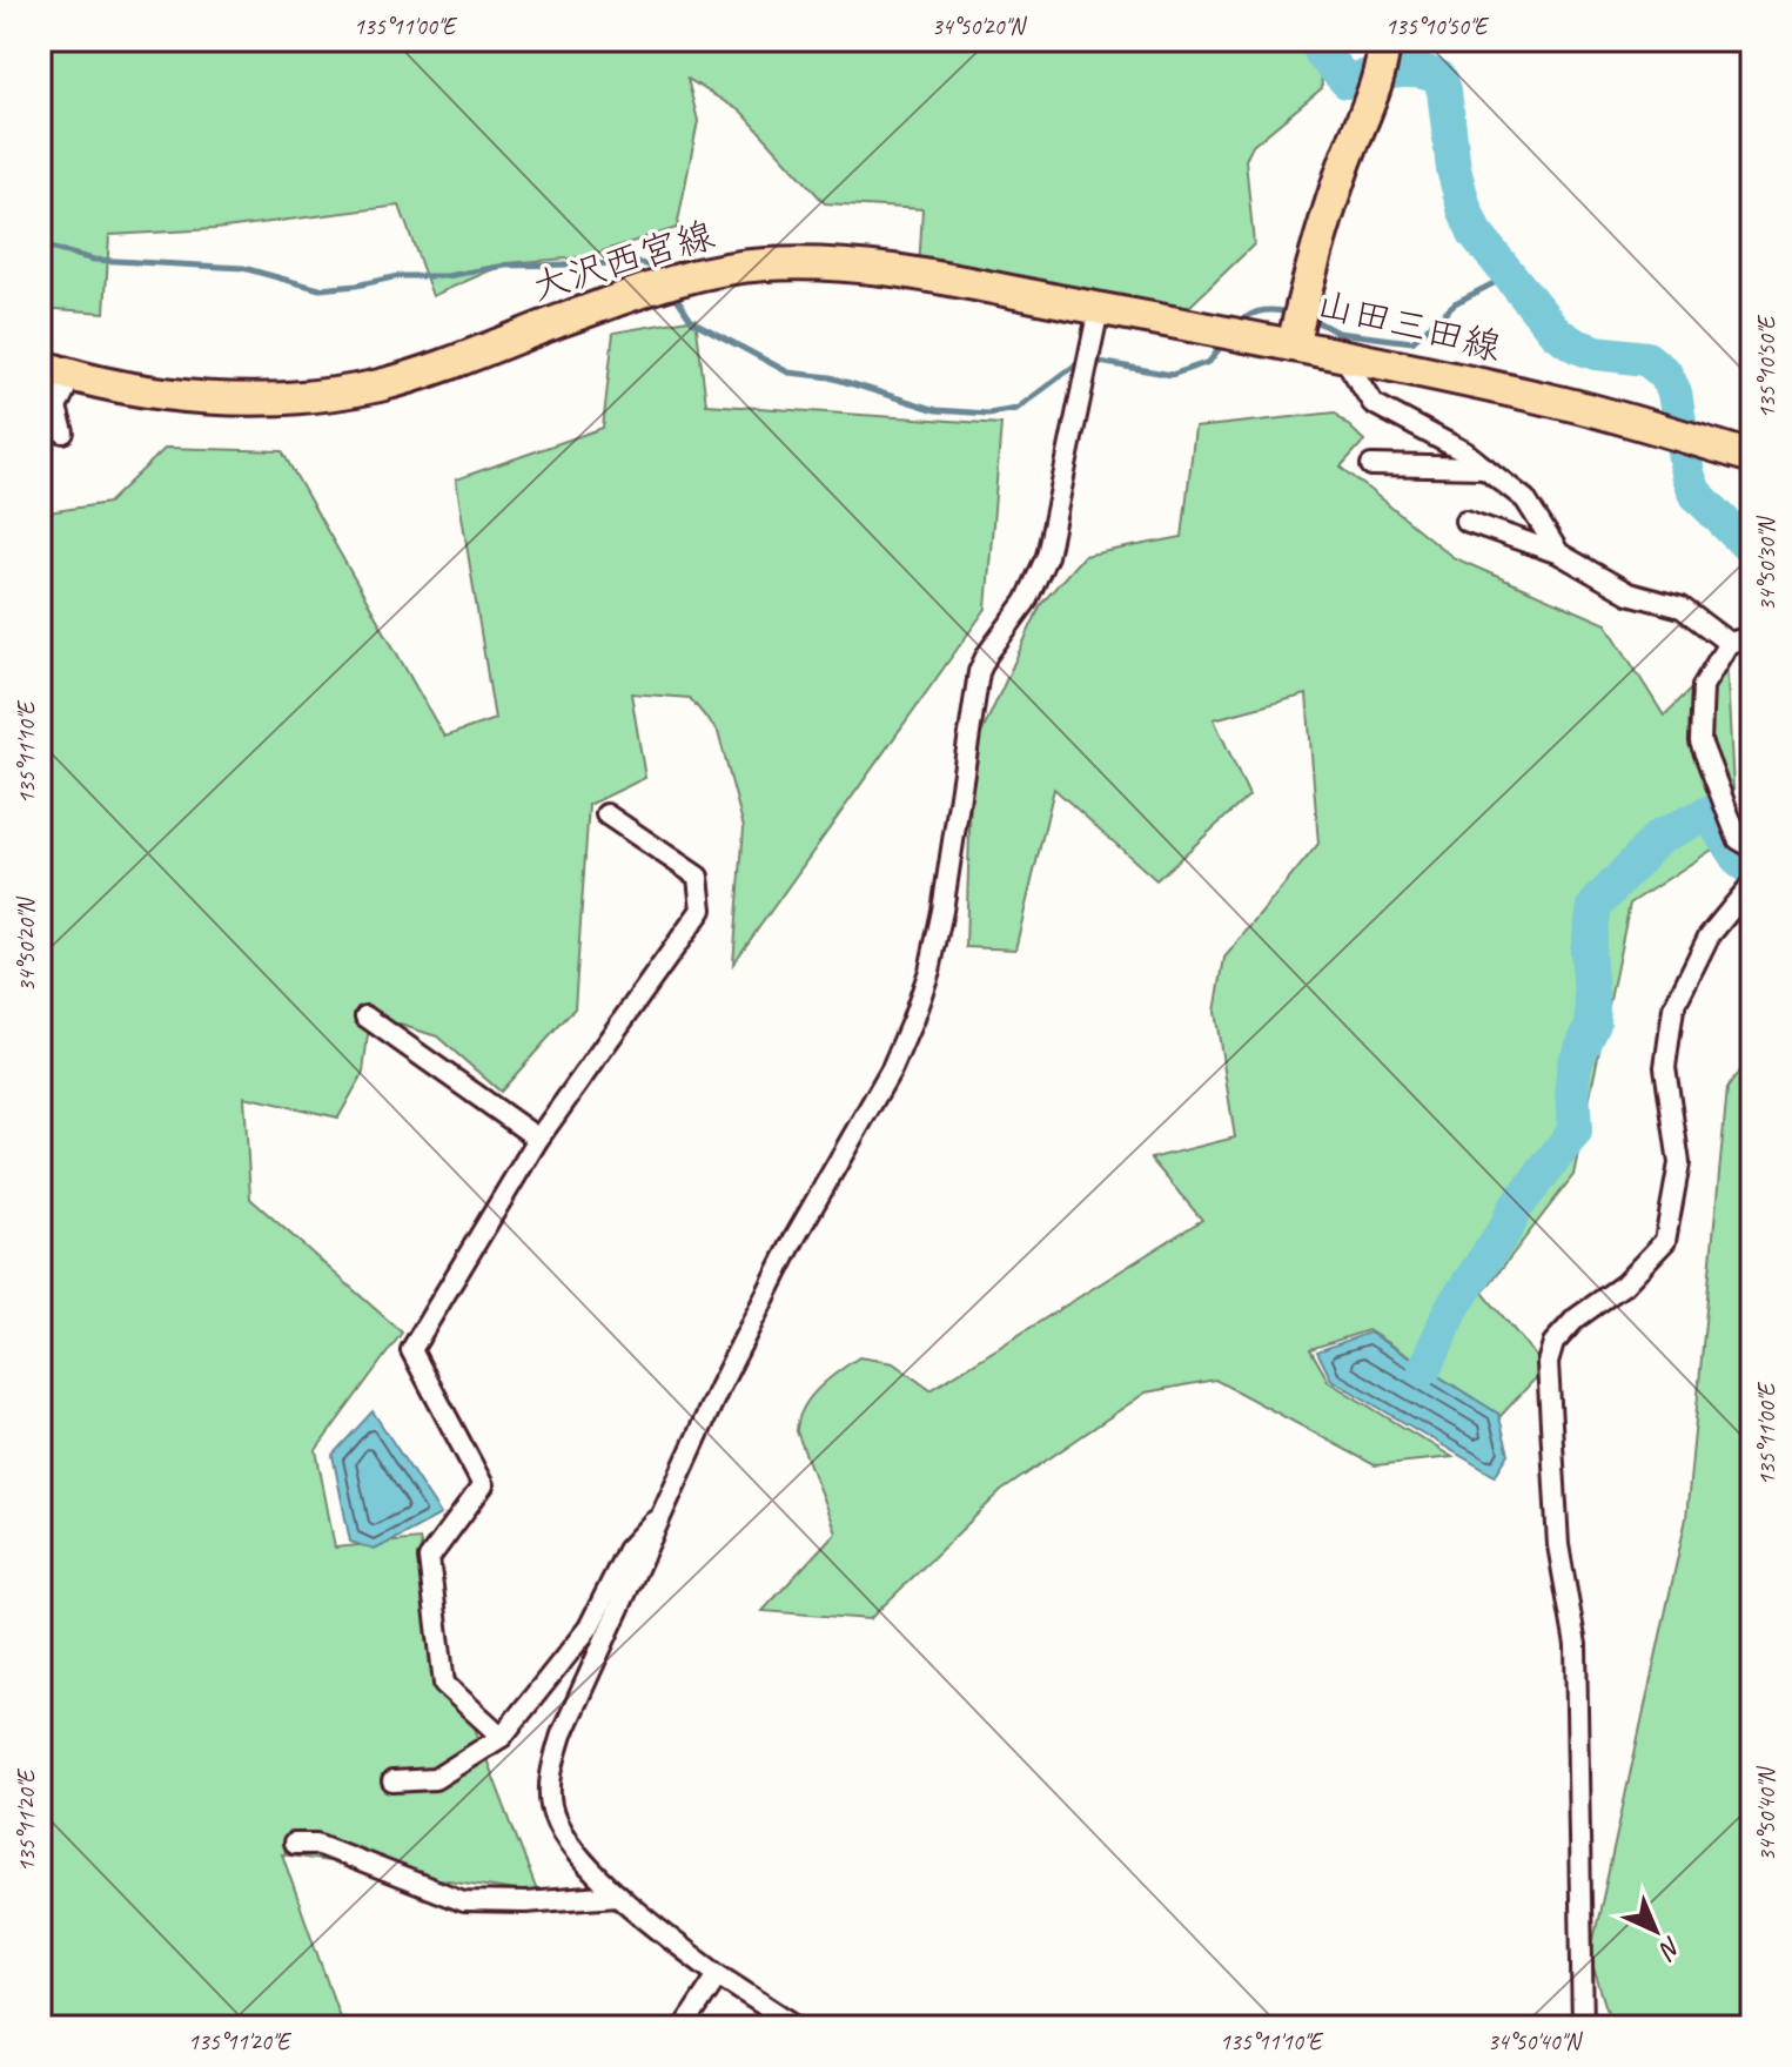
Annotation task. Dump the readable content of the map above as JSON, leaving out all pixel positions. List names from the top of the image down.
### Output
{
  "streets": {
    "main road": ["大沢西宮線", "山田三田線"]
  },
  "crossings": [
    ["大沢西宮線", "山田三田線"]
  ],
  "north": "bottom right",
  "coordinates": [
    "135°11'00\"E",
    "34°50'20\"N",
    "135°10'50\"E",
    "34°50'30\"N",
    "135°11'10\"E",
    "34°50'40\"N",
    "135°11'20\"E"
  ]
}
